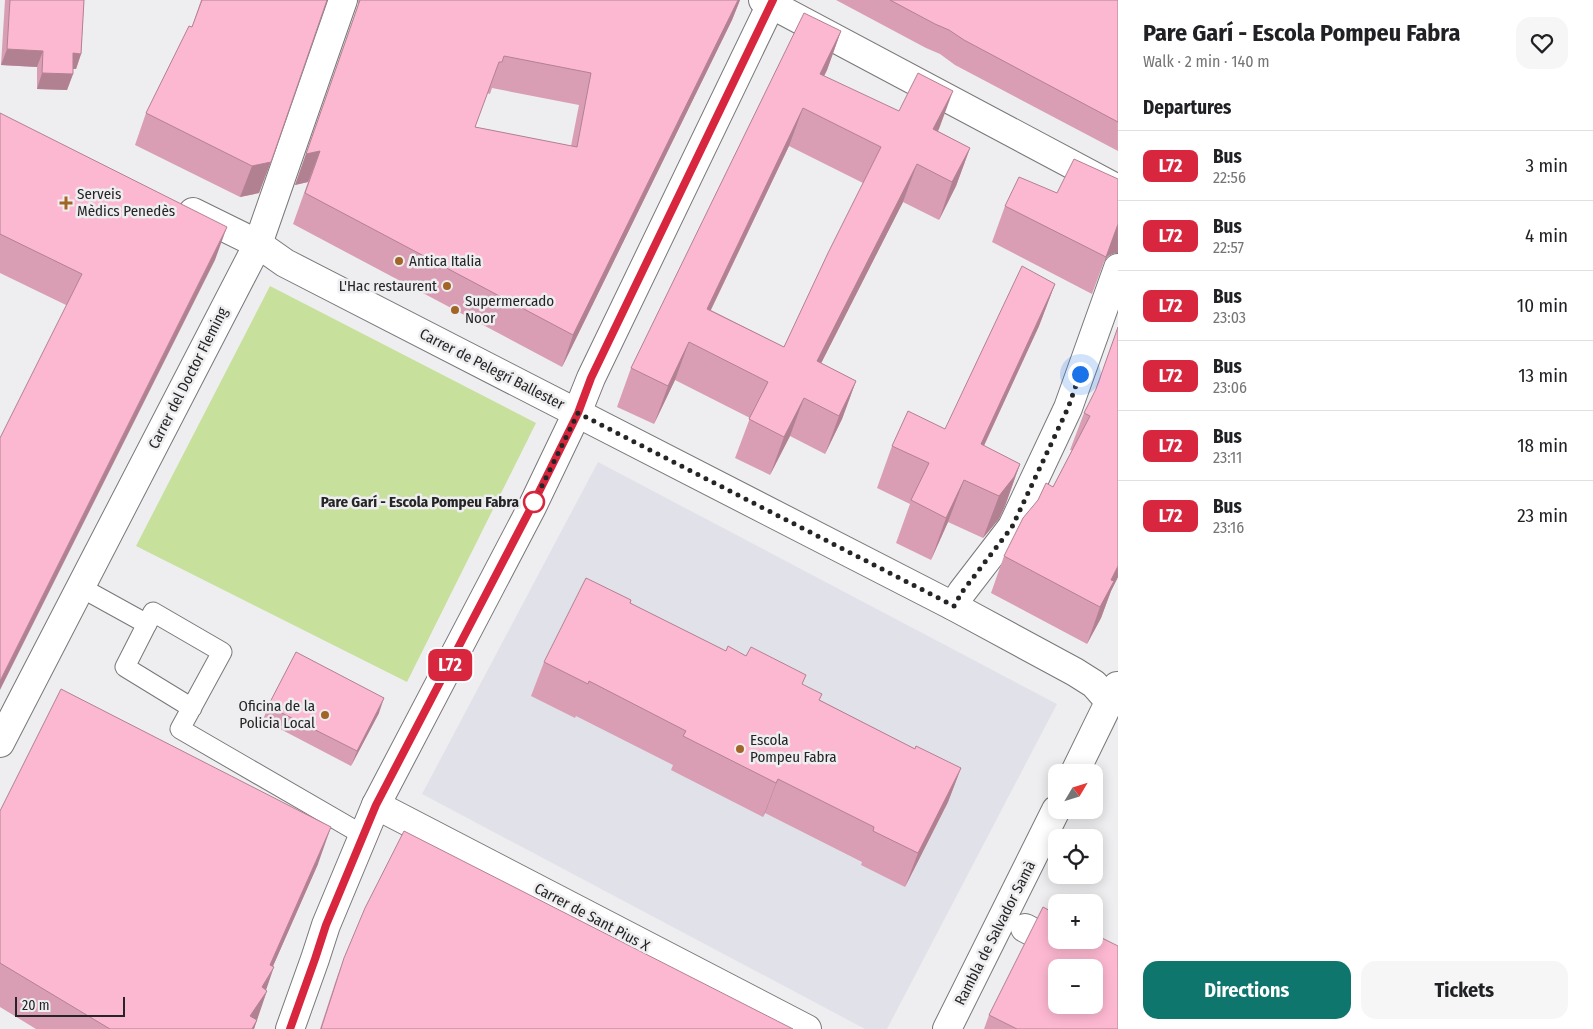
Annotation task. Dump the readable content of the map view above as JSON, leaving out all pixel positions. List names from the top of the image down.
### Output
{
  "streets": {
    "street": [
      "Carrer de Pelegrí Ballester",
      "Carrer del Doctor Fleming",
      "Carrer de Sant Pius X",
      "Rambla de Salvador Samà"
    ]
  },
  "crossings": [
    ["Carrer de Pelegrí Ballester", "Carrer del Doctor Fleming"]
  ],
  "places": {
    "health": ["Serveis Mèdics Penedès"],
    "other": [
      "Antica Italia",
      "L'Hac restaurent",
      "Supermercado Noor",
      "Pare Garí - Escola Pompeu Fabra",
      "Oficina de la Policia Local",
      "Escola Pompeu Fabra"
    ]
  },
  "lines": ["bus line L72"],
  "scale_bar": "20 m",
  "north": "top right",
  "page": {
    "on_map": "L72",
    "heading": [
      ["Pare Garí - Escola Pompeu Fabra", "Walk · 2 min · 140 m"],
      "Departures"
    ],
    "list": [
      {
        "mark": "L72",
        "name": "Bus",
        "note": "22:56",
        "value": "3 min"
      },
      {
        "mark": "L72",
        "name": "Bus",
        "note": "22:57",
        "value": "4 min"
      },
      {
        "mark": "L72",
        "name": "Bus",
        "note": "23:03",
        "value": "10 min"
      },
      {
        "mark": "L72",
        "name": "Bus",
        "note": "23:06",
        "value": "13 min"
      },
      {
        "mark": "L72",
        "name": "Bus",
        "note": "23:11",
        "value": "18 min"
      },
      {
        "mark": "L72",
        "name": "Bus",
        "note": "23:16",
        "value": "23 min"
      }
    ],
    "map_buttons": ["+", "−"],
    "buttons": ["Directions", "Tickets"],
    "scale": "20 m"
  }
}
